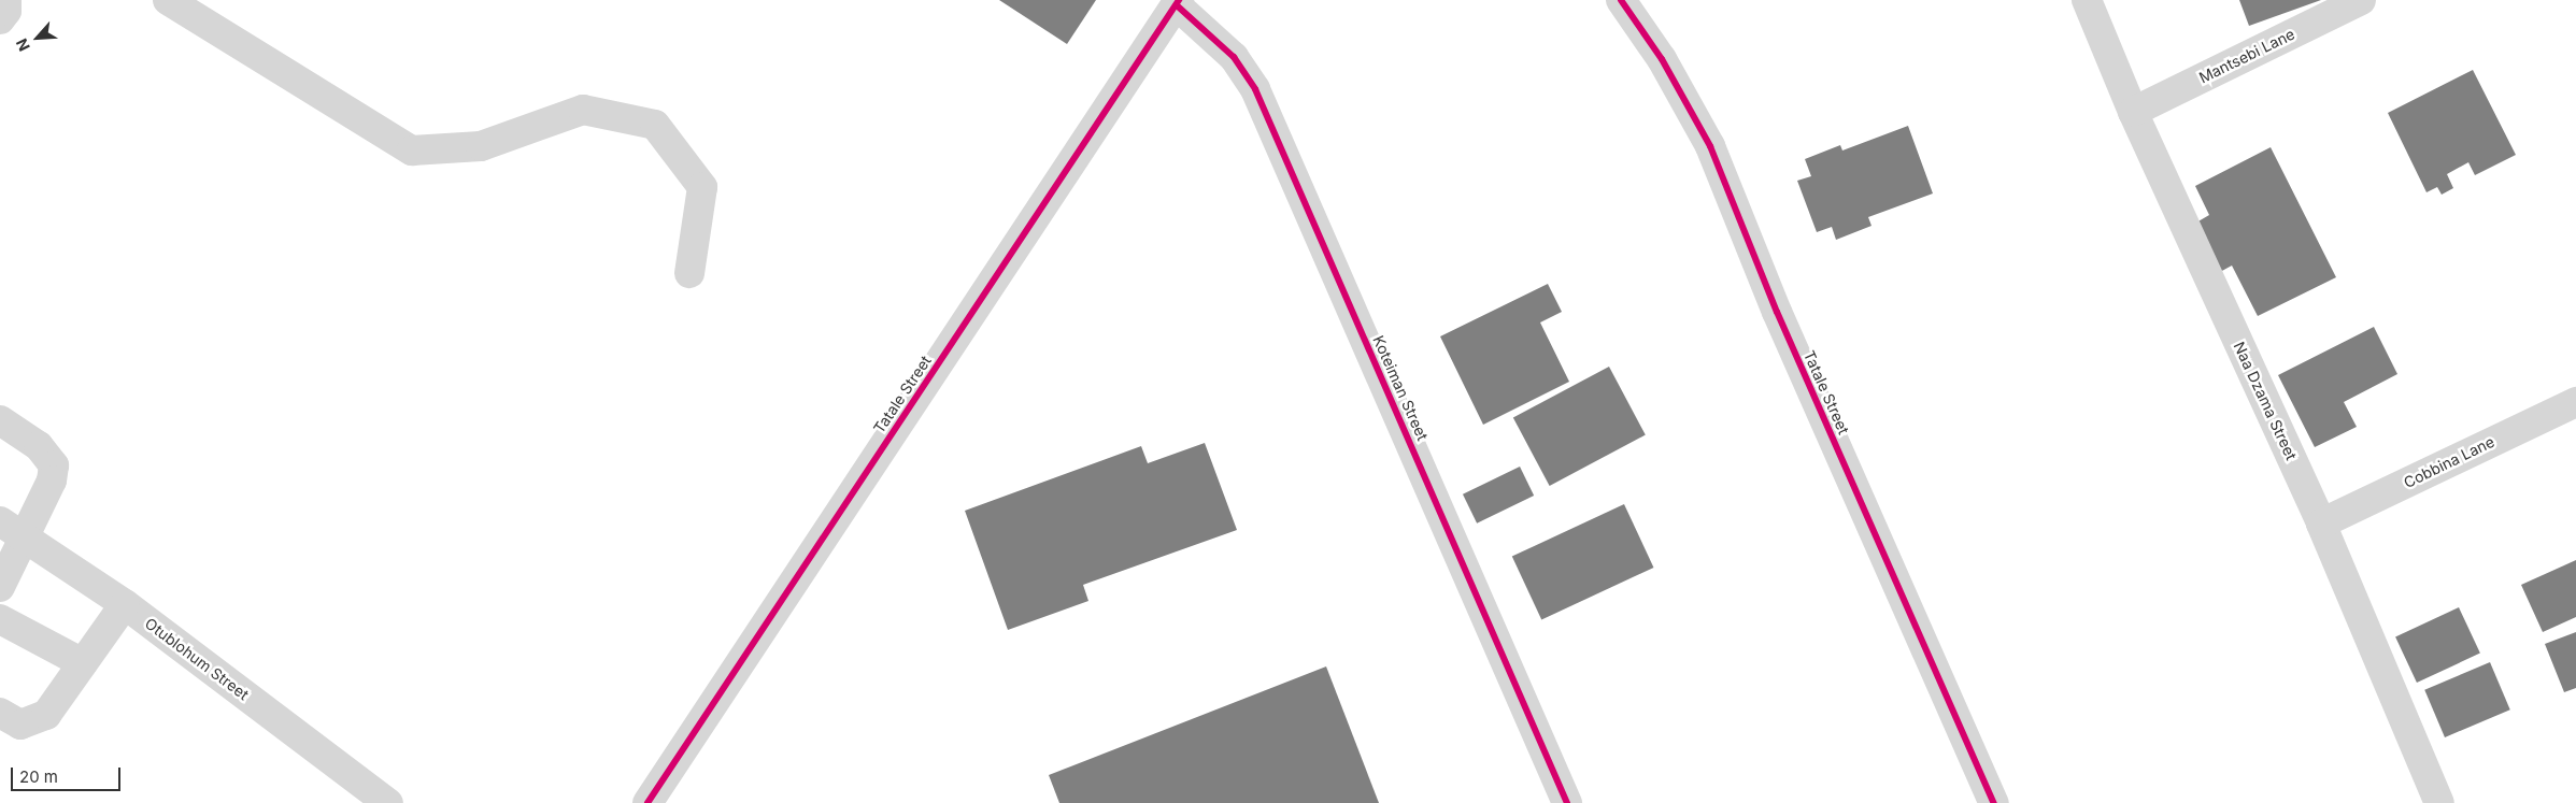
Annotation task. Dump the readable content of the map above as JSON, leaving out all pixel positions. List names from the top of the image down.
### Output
{
  "streets": {
    "street": [
      "Mantsebi Lane",
      "Koteiman Street",
      "Tatale Street",
      "Naa Dzama Street",
      "Cobbina Lane",
      "Otublohum Street"
    ]
  },
  "crossings": [
    ["Mantsebi Lane", "Naa Dzama Street"],
    ["Koteiman Street", "Tatale Street"],
    ["Naa Dzama Street", "Cobbina Lane"]
  ],
  "scale_bar": "20 m",
  "north": "bottom left"
}
